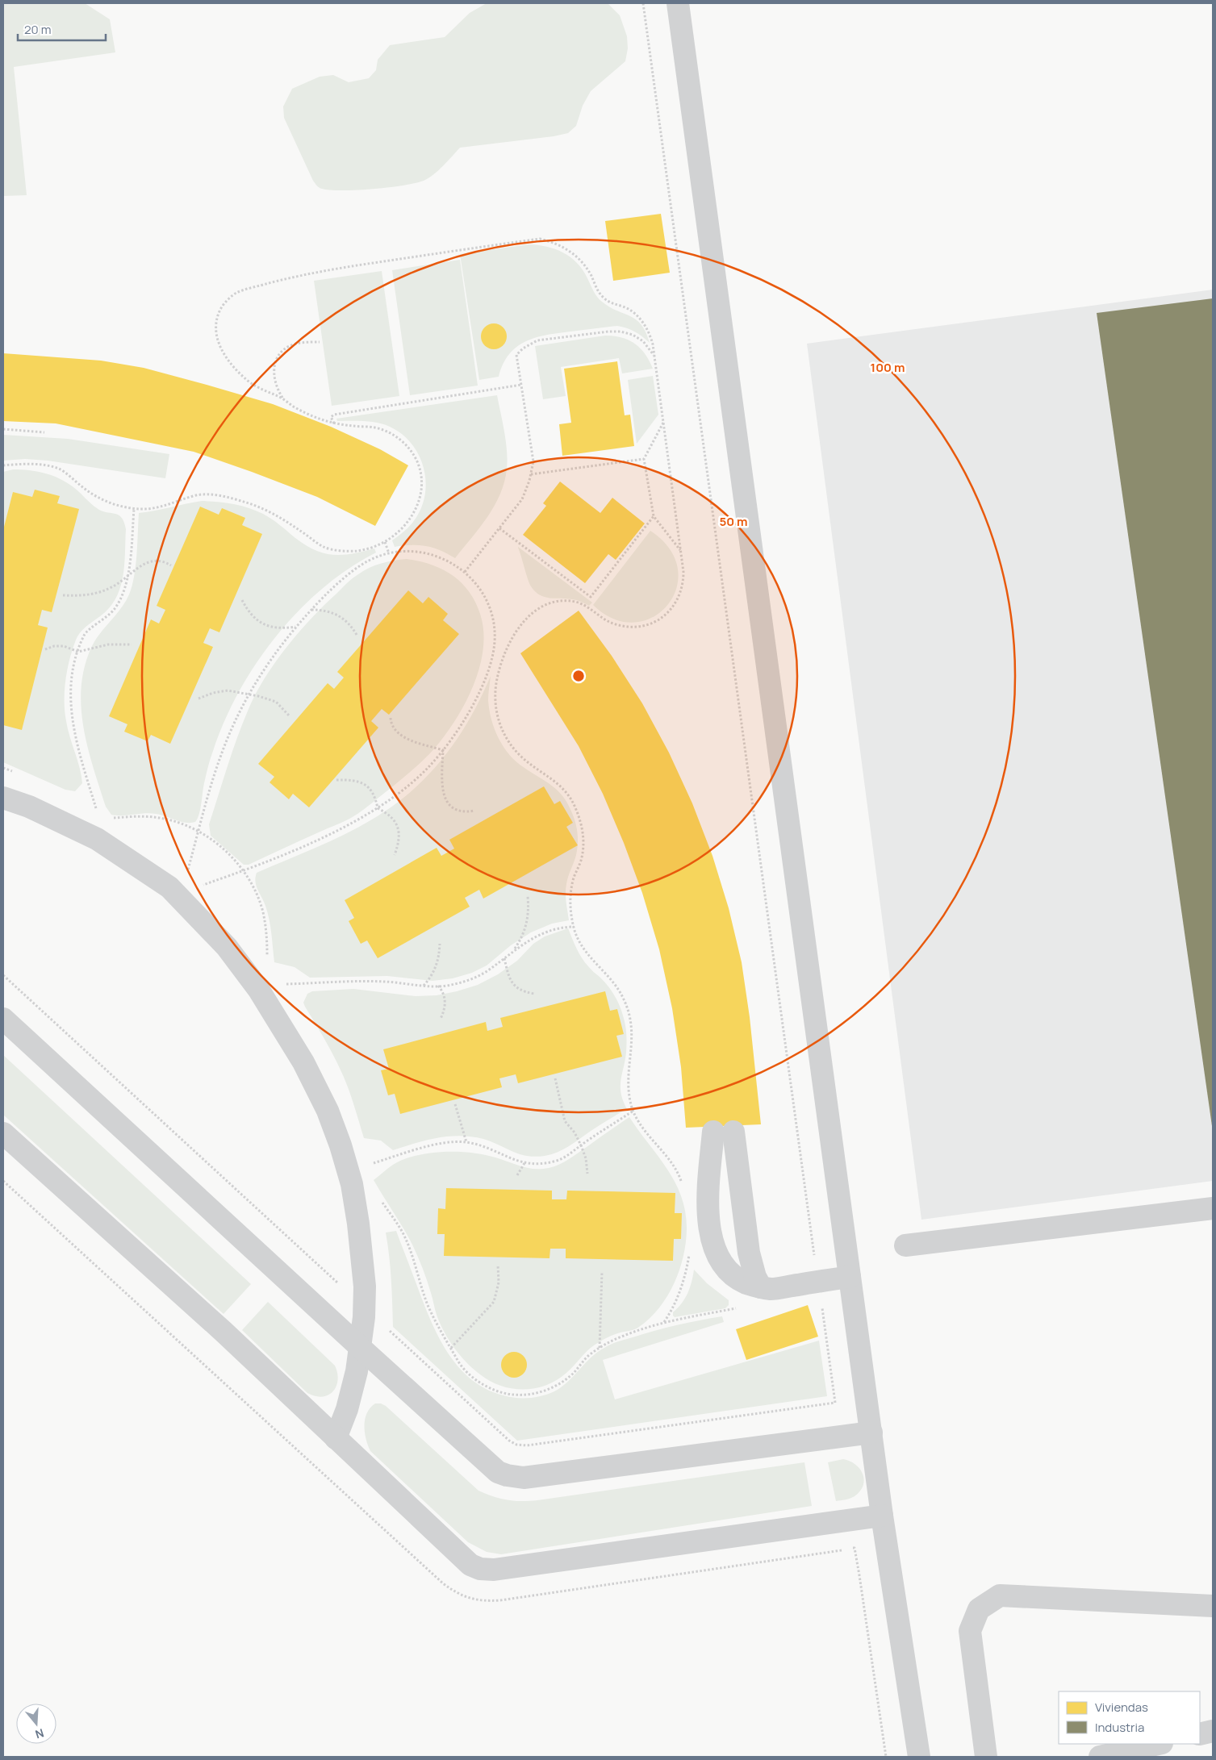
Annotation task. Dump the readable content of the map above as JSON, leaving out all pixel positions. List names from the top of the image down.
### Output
{
  "legend": ["Viviendas", "Industria"],
  "scale_bar": "20 m",
  "north": "bottom",
  "rings": ["100 m", "50 m"]
}
